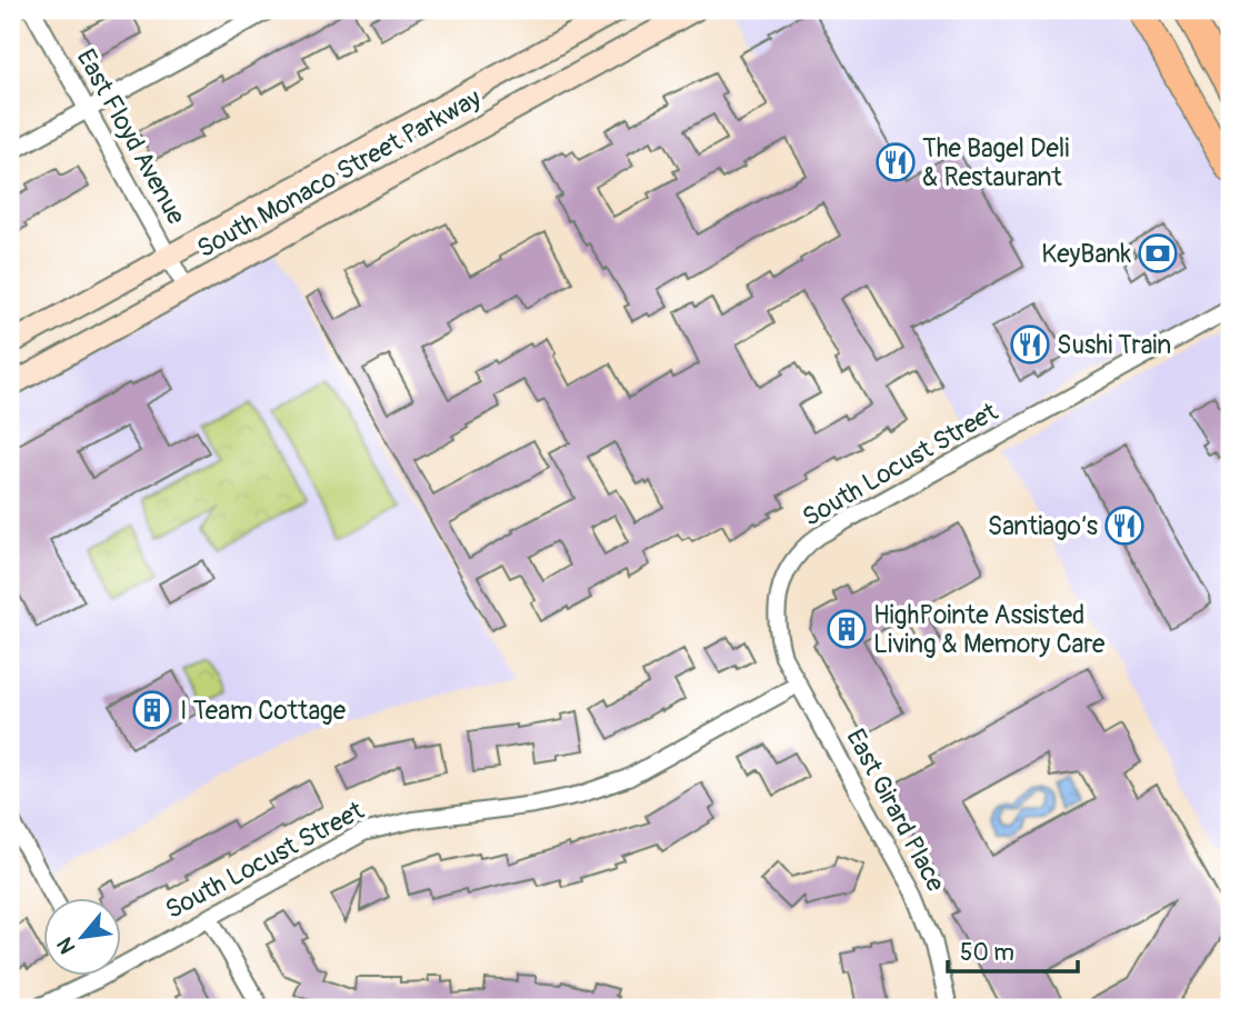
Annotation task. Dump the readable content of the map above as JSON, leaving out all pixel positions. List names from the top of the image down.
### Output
{
  "streets": {
    "main road": ["South Monaco Street Parkway"],
    "street": ["East Floyd Avenue", "South Locust Street", "East Girard Place"]
  },
  "crossings": [
    ["East Floyd Avenue", "South Monaco Street Parkway"],
    ["South Locust Street", "East Girard Place"]
  ],
  "places": {
    "restaurant": ["The Bagel Deli & Restaurant", "Sushi Train", "Santiago’s"],
    "bank": ["KeyBank"],
    "building": ["HighPointe Assisted Living & Memory Care", "I Team Cottage"]
  },
  "scale_bar": "50 m",
  "north": "bottom left"
}
